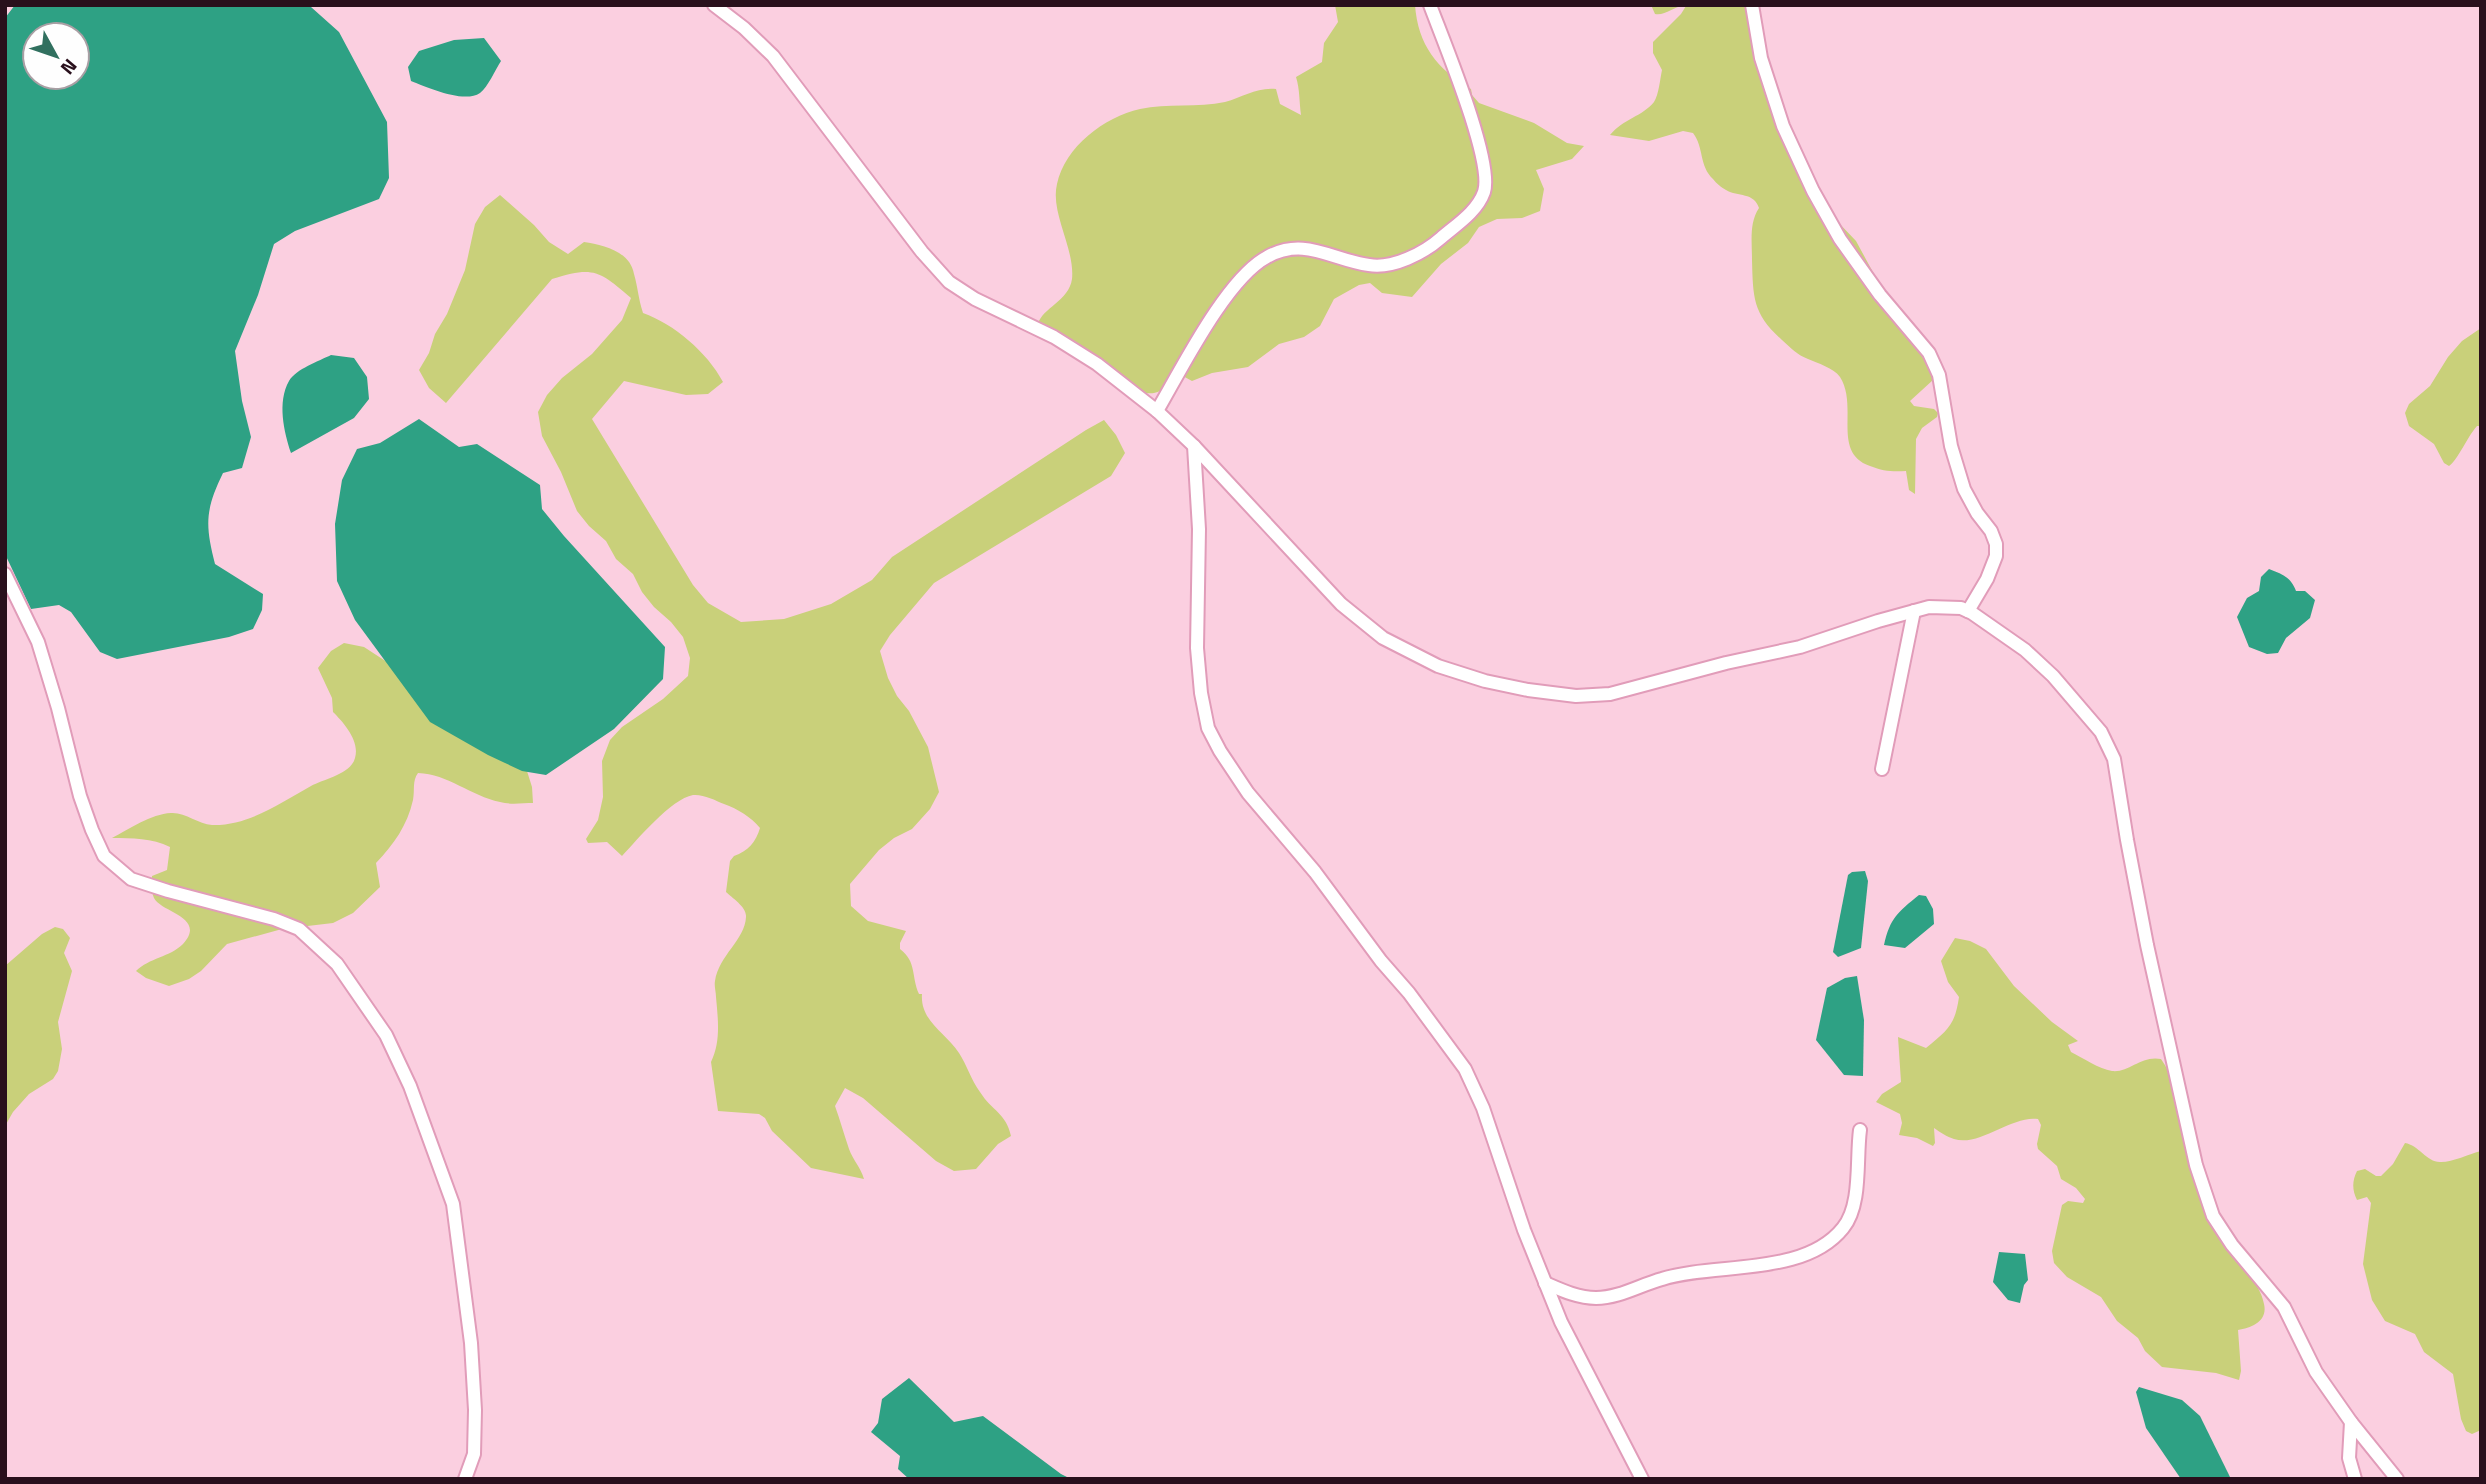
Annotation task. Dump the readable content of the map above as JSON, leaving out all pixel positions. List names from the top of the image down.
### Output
{
  "north": "bottom right"
}
